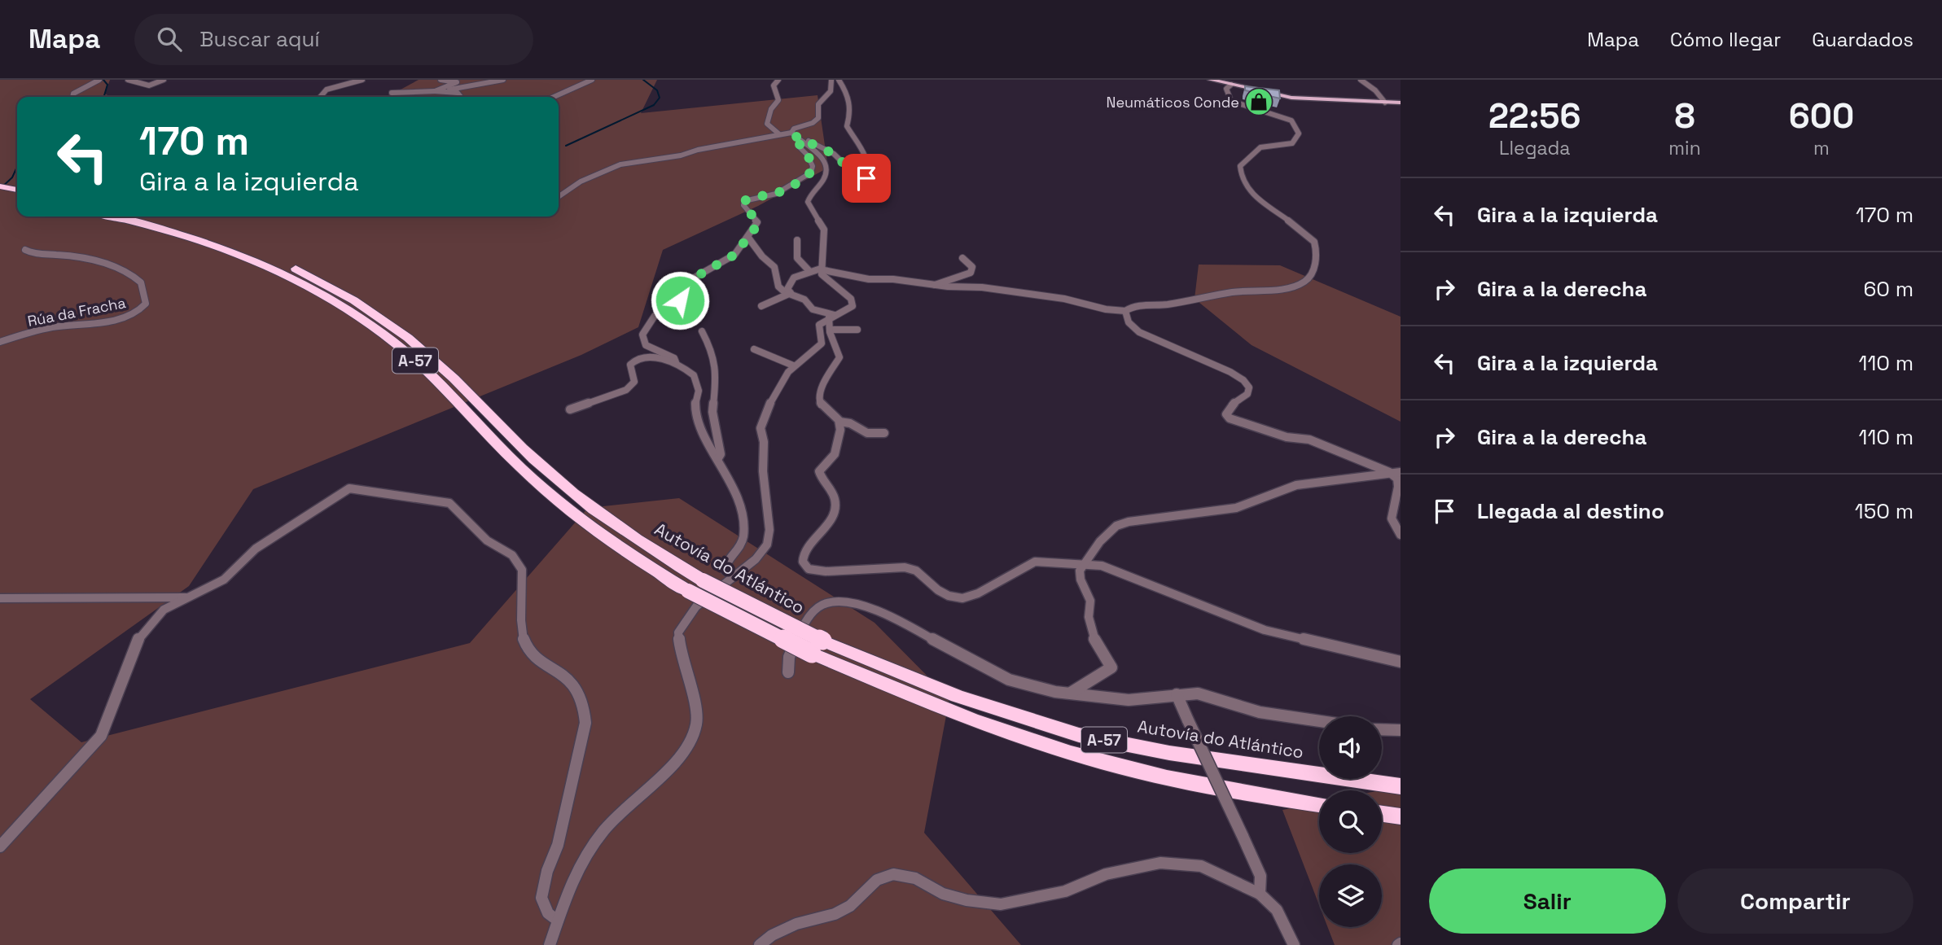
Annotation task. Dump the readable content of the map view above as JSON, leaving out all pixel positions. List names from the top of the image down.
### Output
{
  "streets": {
    "highway": ["A-57", "Autovía do Atlántico"],
    "street": ["Rúa da Fracha"]
  },
  "places": {
    "shop": ["Neumáticos Conde"]
  },
  "page": {
    "header": "Mapa",
    "search": "Buscar aquí",
    "nav": ["Mapa", "Cómo llegar", "Guardados"],
    "eta": [
      "22:56",
      "Llegada",
      "8",
      "min",
      "600",
      "m"
    ],
    "turn": ["170 m", "Gira a la izquierda"],
    "list": [
      {
        "name": "Gira a la izquierda",
        "value": "170 m"
      },
      {
        "name": "Gira a la derecha",
        "value": "60 m"
      },
      {
        "name": "Gira a la izquierda",
        "value": "110 m"
      },
      {
        "name": "Gira a la derecha",
        "value": "110 m"
      },
      {
        "name": "Llegada al destino",
        "value": "150 m"
      }
    ],
    "buttons": ["Salir", "Compartir"]
  }
}
